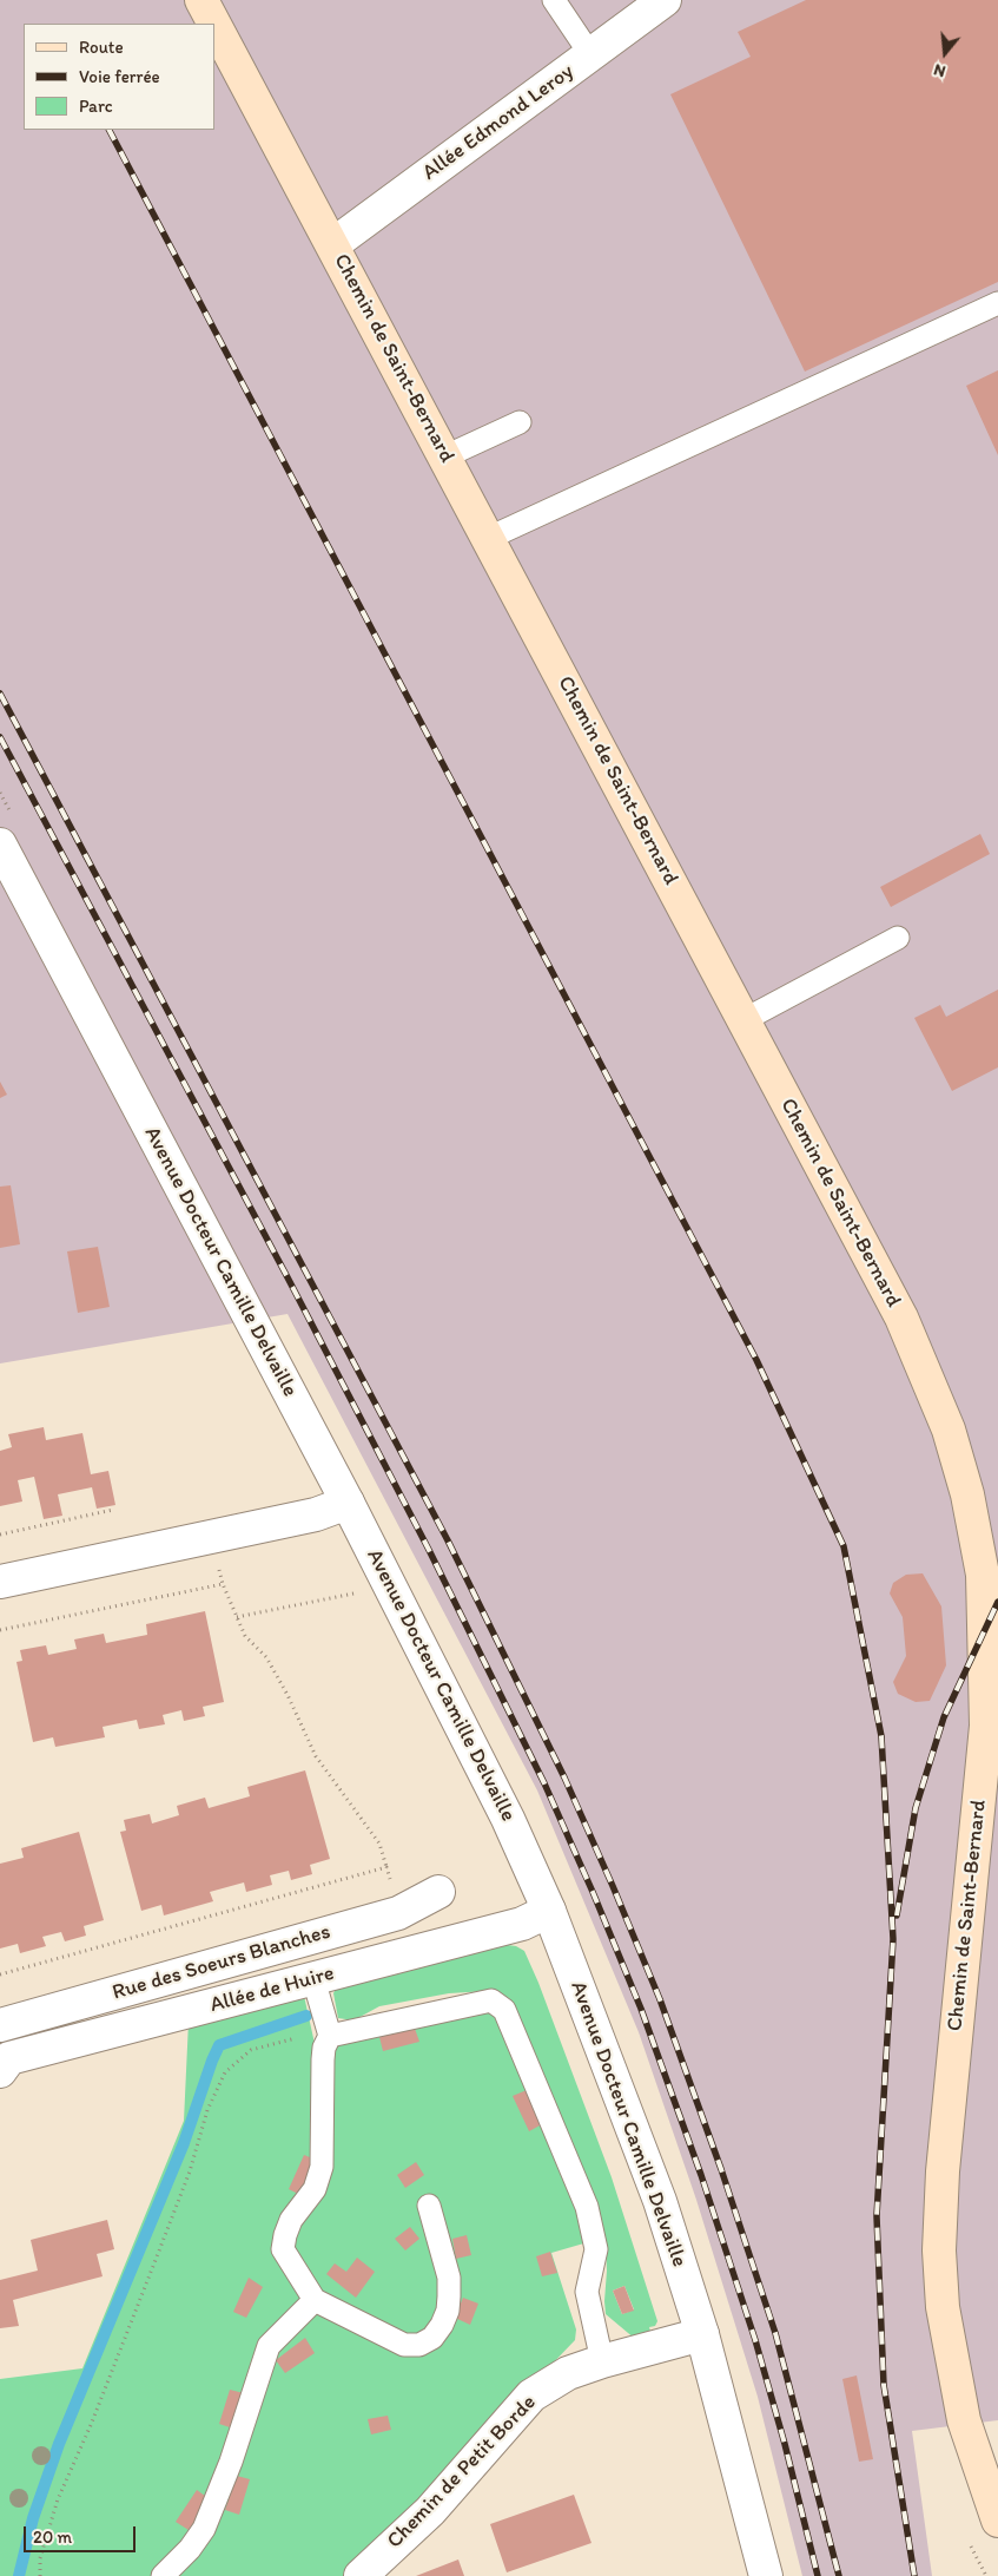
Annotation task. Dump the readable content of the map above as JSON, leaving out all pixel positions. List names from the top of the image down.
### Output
{
  "streets": {
    "main road": ["Chemin de Saint-Bernard"],
    "street": [
      "Allée Edmond Leroy",
      "Avenue Docteur Camille Delvaille",
      "Rue des Soeurs Blanches",
      "Allée de Huire",
      "Chemin de Petit Borde"
    ]
  },
  "crossings": [
    ["Allée Edmond Leroy", "Chemin de Saint-Bernard"],
    ["Avenue Docteur Camille Delvaille", "Allée de Huire"],
    ["Avenue Docteur Camille Delvaille", "Chemin de Petit Borde"]
  ],
  "legend": ["Route", "Voie ferrée", "Parc"],
  "scale_bar": "20 m",
  "north": "bottom"
}
